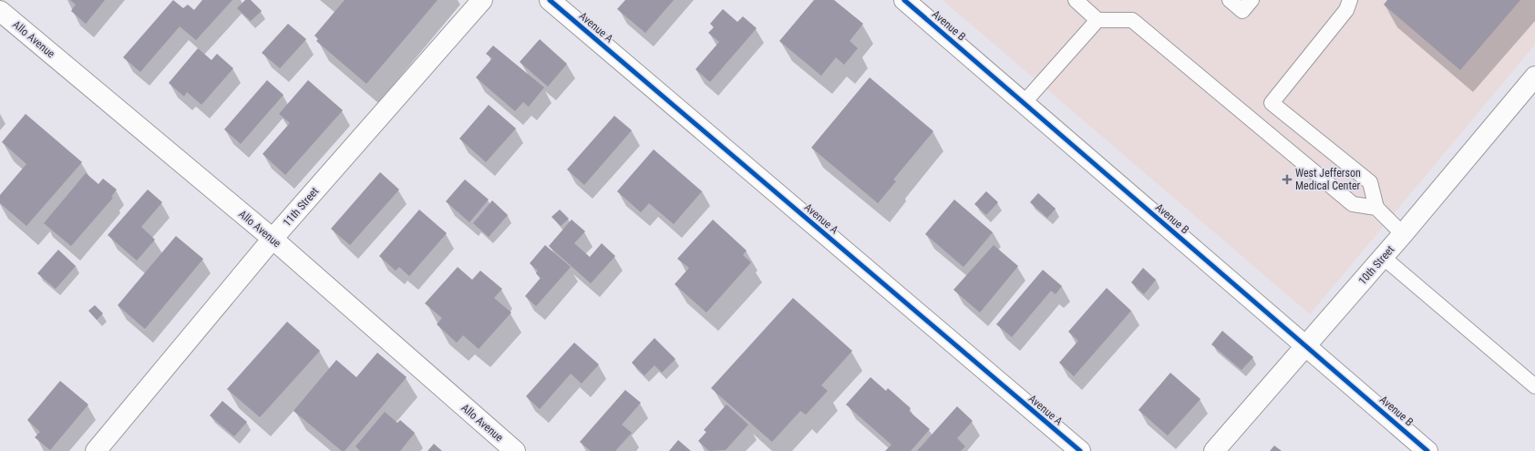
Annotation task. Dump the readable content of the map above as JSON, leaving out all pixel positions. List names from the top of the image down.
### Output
{
  "streets": {
    "street": [
      "Avenue B",
      "Avenue A",
      "Allo Avenue",
      "11th Street",
      "10th Street"
    ]
  },
  "crossings": [
    ["Avenue B", "10th Street"],
    ["Allo Avenue", "11th Street"]
  ],
  "places": {
    "health": ["West Jefferson Medical Center"]
  }
}
